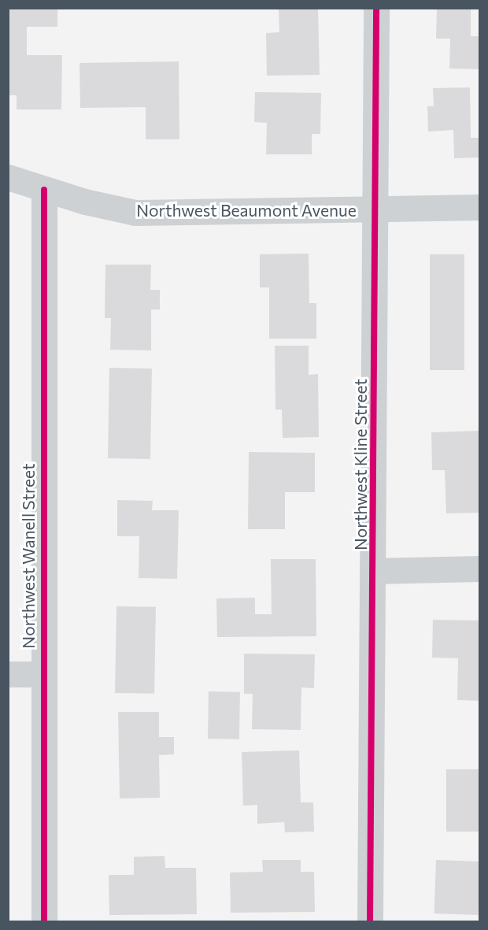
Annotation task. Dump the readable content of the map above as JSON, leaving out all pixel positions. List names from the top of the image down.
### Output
{
  "streets": {
    "street": ["Northwest Beaumont Avenue", "Northwest Kline Street", "Northwest Wanell Street"]
  },
  "crossings": [
    ["Northwest Beaumont Avenue", "Northwest Kline Street"],
    ["Northwest Beaumont Avenue", "Northwest Wanell Street"]
  ]
}
